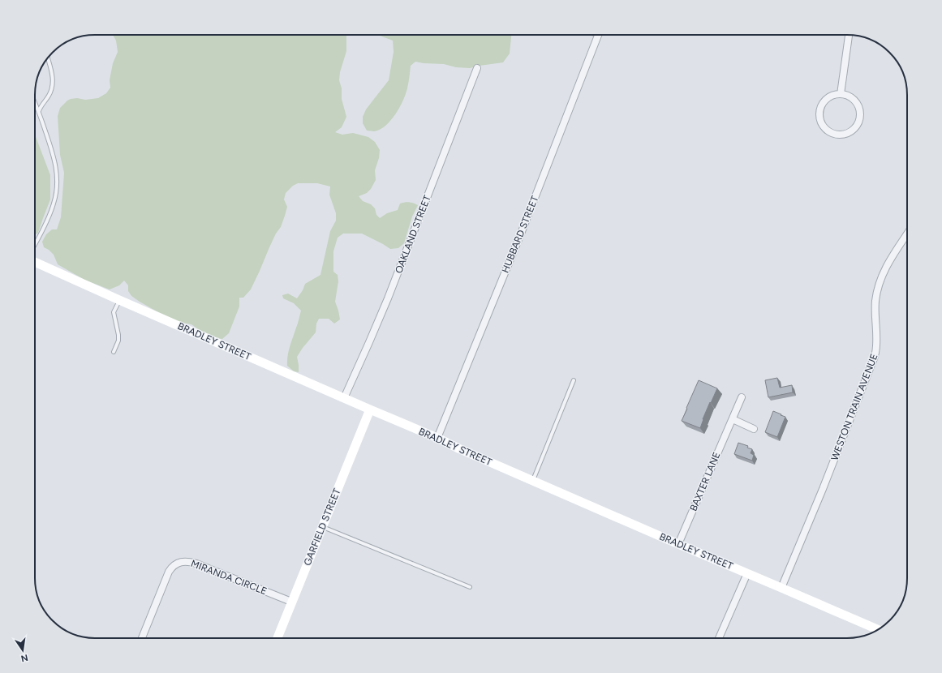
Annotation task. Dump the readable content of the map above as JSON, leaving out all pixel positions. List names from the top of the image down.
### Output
{
  "streets": {
    "main road": ["BRADLEY STREET", "GARFIELD STREET"],
    "street": [
      "OAKLAND STREET",
      "HUBBARD STREET",
      "WESTON TRAIN AVENUE",
      "BAXTER LANE",
      "MIRANDA CIRCLE"
    ]
  },
  "crossings": [
    ["OAKLAND STREET", "BRADLEY STREET"],
    ["HUBBARD STREET", "BRADLEY STREET"],
    ["BRADLEY STREET", "WESTON TRAIN AVENUE"],
    ["BRADLEY STREET", "BAXTER LANE"],
    ["BRADLEY STREET", "GARFIELD STREET"],
    ["GARFIELD STREET", "MIRANDA CIRCLE"]
  ],
  "north": "bottom"
}
